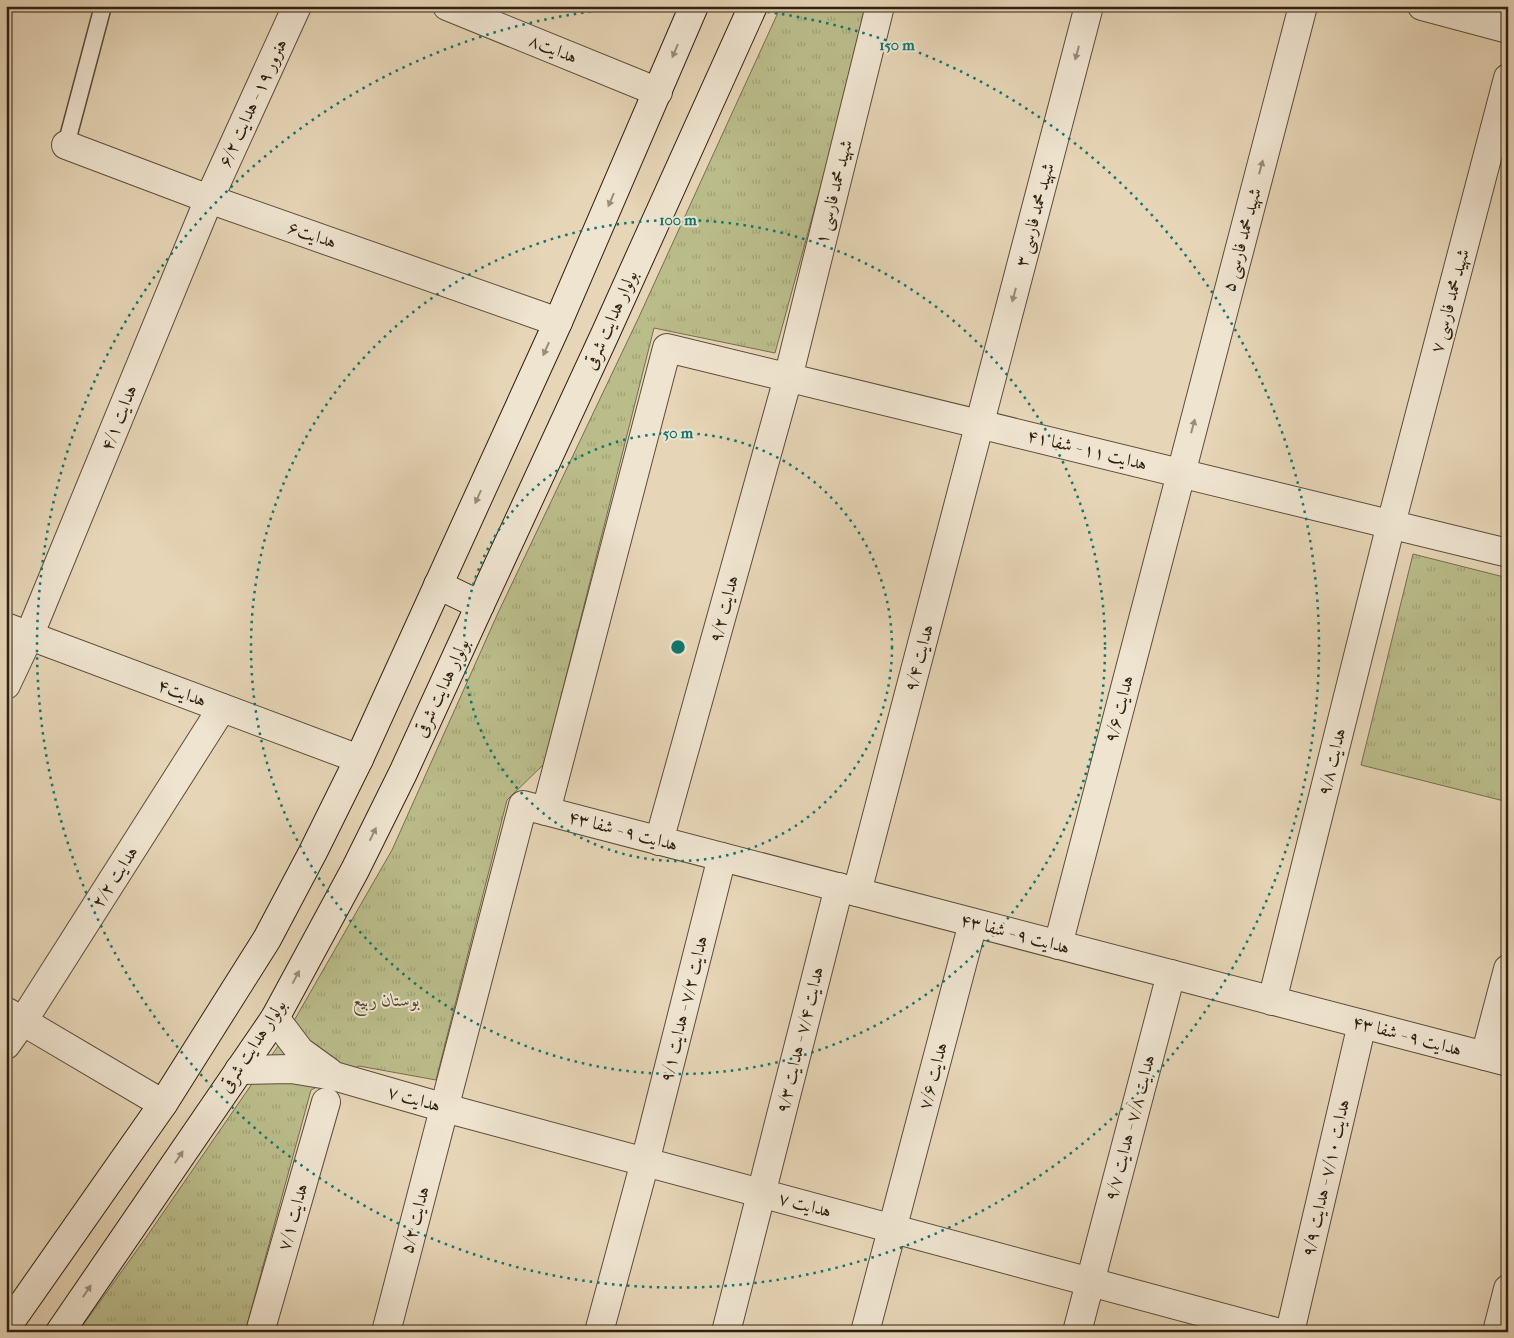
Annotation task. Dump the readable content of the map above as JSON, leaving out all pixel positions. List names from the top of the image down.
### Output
{
  "streets": {
    "street": [
      "هدایت۸",
      "هنرور ۱۹ - هدایت ۶/۲",
      "شهید محمد فارسی ۱",
      "شهید محمد فارسی ۳",
      "هدایت۶",
      "شهید محمد فارسی ۵",
      "شهید محمد فارسی ۷",
      "بولوار هدایت شرقی",
      "هدایت ۴/۱",
      "هدایت ۱۱ - شفا ۴۱",
      "هدایت ۹/۲",
      "هدایت ۹/۴",
      "هدایت۴",
      "هدایت ۹/۶",
      "هدایت ۹/۸",
      "هدایت ۹ - شفا ۴۳",
      "هدایت ۲/۲",
      "هدایت ۷/۲ - هدایت ۹/۱",
      "هدایت ۷/۴ - هدایت ۹/۳",
      "هدایت ۷/۶",
      "هدایت ۷",
      "هدایت ۷/۸ - هدایت ۹/۷",
      "هدایت ۷/۱۰ - هدایت ۹/۹",
      "هدایت ۷/۱",
      "هدایت ۵/۲"
    ]
  },
  "crossings": [
    ["هنرور ۱۹ - هدایت ۶/۲", "هدایت۶"],
    ["هنرور ۱۹ - هدایت ۶/۲", "هدایت ۴/۱"],
    ["شهید محمد فارسی ۱", "هدایت ۱۱ - شفا ۴۱"],
    ["شهید محمد فارسی ۱", "هدایت ۹/۲"],
    ["شهید محمد فارسی ۳", "هدایت ۱۱ - شفا ۴۱"],
    ["شهید محمد فارسی ۳", "هدایت ۹/۴"],
    ["هدایت۶", "هدایت ۴/۱"],
    ["شهید محمد فارسی ۵", "هدایت ۱۱ - شفا ۴۱"],
    ["شهید محمد فارسی ۵", "هدایت ۹/۶"],
    ["شهید محمد فارسی ۷", "هدایت ۱۱ - شفا ۴۱"],
    ["شهید محمد فارسی ۷", "هدایت ۹/۸"],
    ["بولوار هدایت شرقی", "هدایت ۷"],
    ["هدایت ۴/۱", "هدایت۴"],
    ["هدایت ۱۱ - شفا ۴۱", "هدایت ۹/۲"],
    ["هدایت ۱۱ - شفا ۴۱", "هدایت ۹/۴"],
    ["هدایت ۱۱ - شفا ۴۱", "هدایت ۹/۶"],
    ["هدایت ۱۱ - شفا ۴۱", "هدایت ۹/۸"],
    ["هدایت ۱۱ - شفا ۴۱", "هدایت ۵/۲"],
    ["هدایت ۹/۲", "هدایت ۹ - شفا ۴۳"],
    ["هدایت ۹/۴", "هدایت ۹ - شفا ۴۳"],
    ["هدایت ۹/۴", "هدایت ۷/۴ - هدایت ۹/۳"],
    ["هدایت۴", "هدایت ۲/۲"],
    ["هدایت ۹/۶", "هدایت ۹ - شفا ۴۳"],
    ["هدایت ۹/۸", "هدایت ۹ - شفا ۴۳"],
    ["هدایت ۹ - شفا ۴۳", "هدایت ۷/۲ - هدایت ۹/۱"],
    ["هدایت ۹ - شفا ۴۳", "هدایت ۷/۴ - هدایت ۹/۳"],
    ["هدایت ۹ - شفا ۴۳", "هدایت ۷/۶"],
    ["هدایت ۹ - شفا ۴۳", "هدایت ۷/۸ - هدایت ۹/۷"],
    ["هدایت ۹ - شفا ۴۳", "هدایت ۷/۱۰ - هدایت ۹/۹"],
    ["هدایت ۹ - شفا ۴۳", "هدایت ۵/۲"],
    ["هدایت ۷/۲ - هدایت ۹/۱", "هدایت ۷"],
    ["هدایت ۷/۴ - هدایت ۹/۳", "هدایت ۷"],
    ["هدایت ۷/۶", "هدایت ۷"],
    ["هدایت ۷", "هدایت ۷/۸ - هدایت ۹/۷"],
    ["هدایت ۷", "هدایت ۵/۲"]
  ],
  "one_way": ["شهید محمد فارسی ۳", "شهید محمد فارسی ۵"],
  "parks": ["بوستان ربیع"],
  "rings": ["150 m", "100 m", "50 m"]
}
